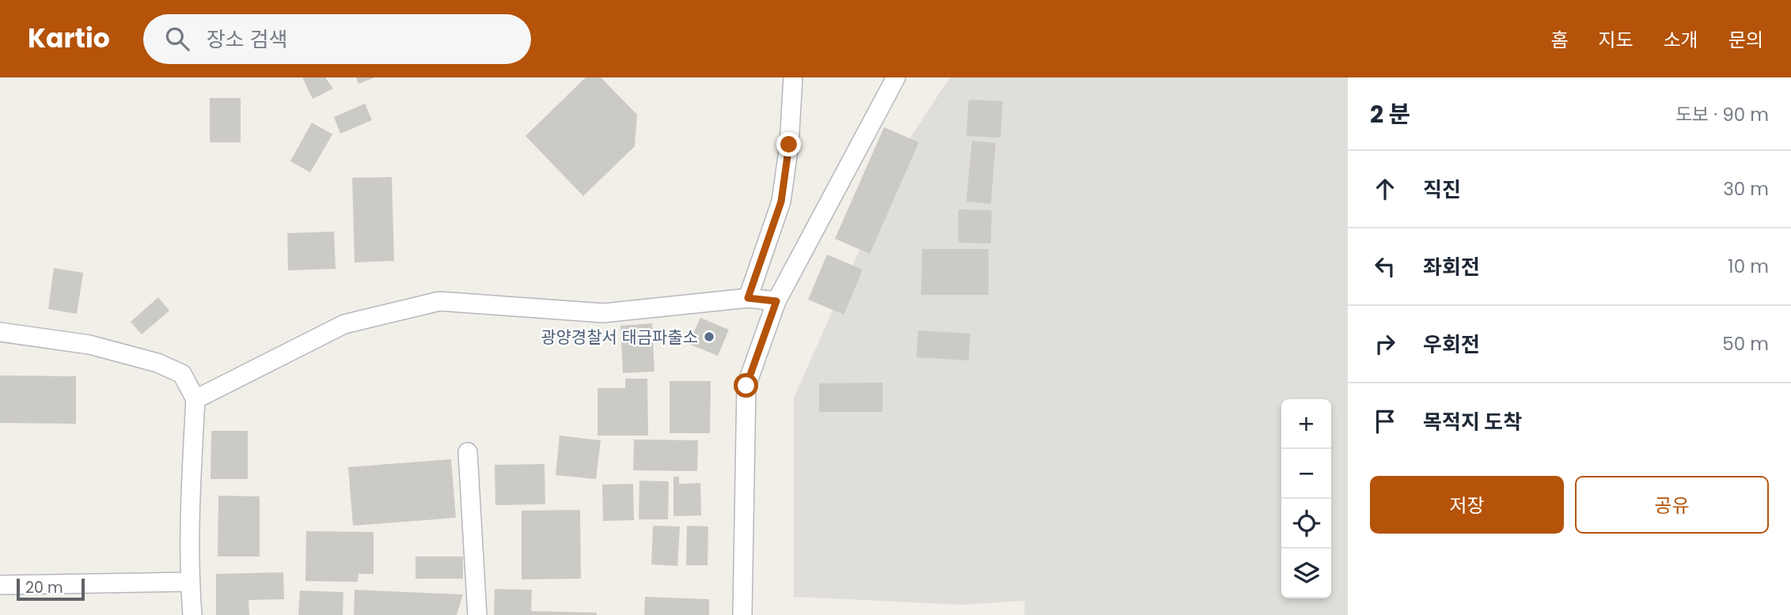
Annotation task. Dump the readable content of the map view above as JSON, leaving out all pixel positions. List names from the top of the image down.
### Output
{
  "places": ["광양경찰서 태금파출소"],
  "scale_bar": "20 m",
  "page": {
    "header": "Kartio",
    "search": "장소 검색",
    "nav": [
      "홈",
      "지도",
      "소개",
      "문의"
    ],
    "heading": ["2 분", "도보 · 90 m"],
    "list": [
      ["직진", "30 m"],
      ["좌회전", "10 m"],
      ["우회전", "50 m"],
      "목적지 도착"
    ],
    "map_buttons": ["+", "−"],
    "buttons": ["저장", "공유"],
    "scale": "20 m"
  }
}
